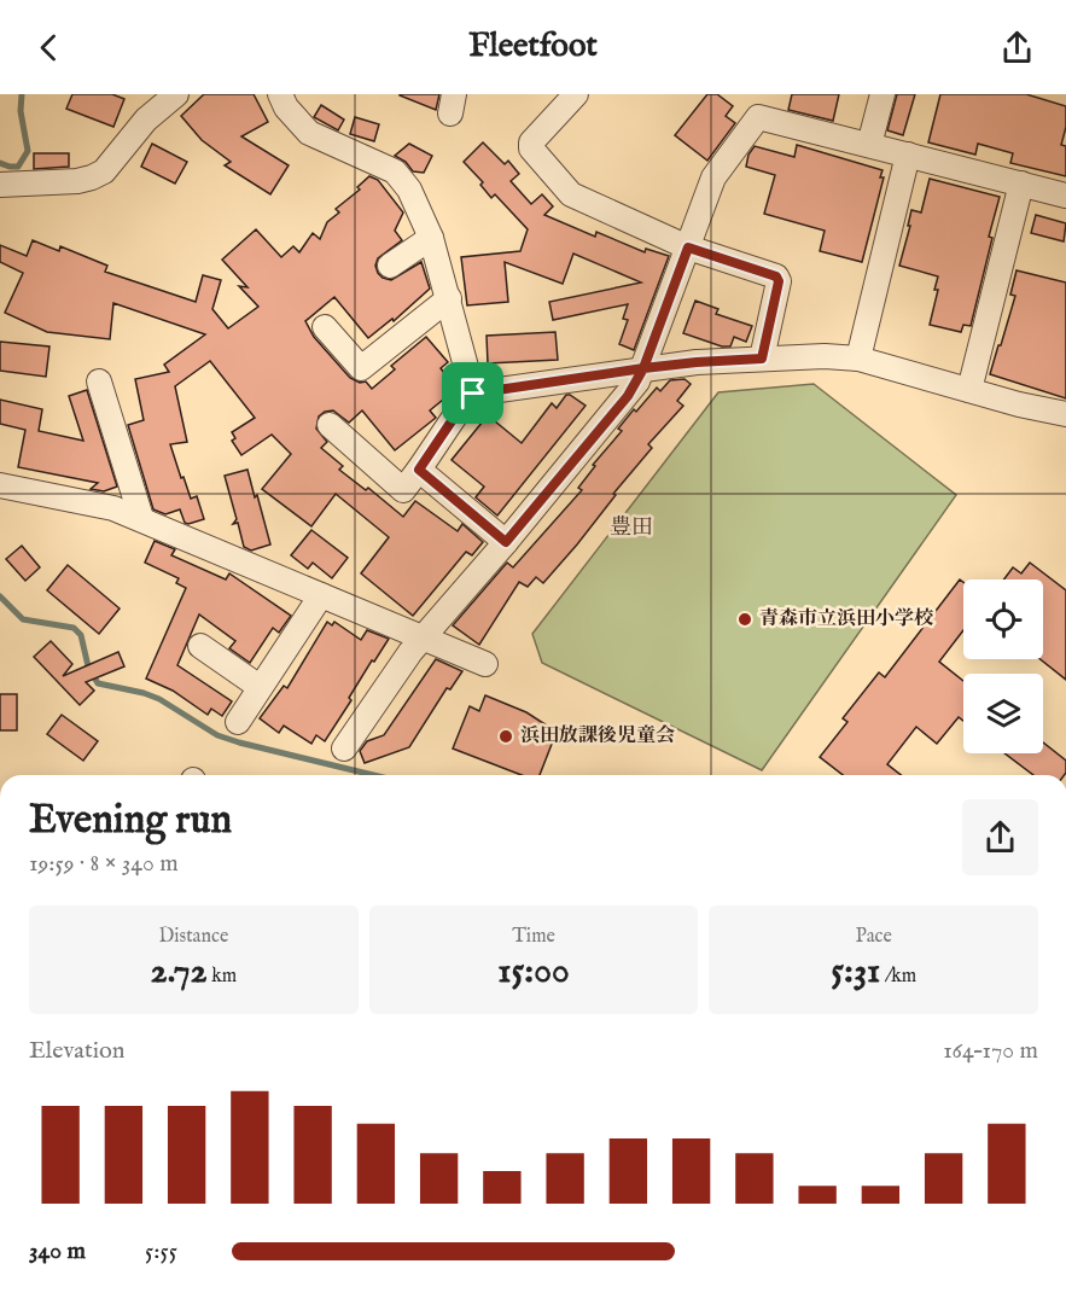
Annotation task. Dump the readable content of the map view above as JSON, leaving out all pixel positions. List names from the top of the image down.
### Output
{
  "districts": ["豊田"],
  "places": ["青森市立浜田小学校", "浜田放課後児童会"],
  "page": {
    "header": "Fleetfoot",
    "heading": ["Evening run", "19:59 · 8 × 340 m"],
    "stats": [
      ["Distance", "2.72 km"],
      ["Time", "15:00"],
      ["Pace", "5:31 /km"]
    ],
    "chart": ["Elevation", "164–170 m"],
    "list": [
      {
        "name": "340 m",
        "note": "5:55"
      }
    ]
  }
}
